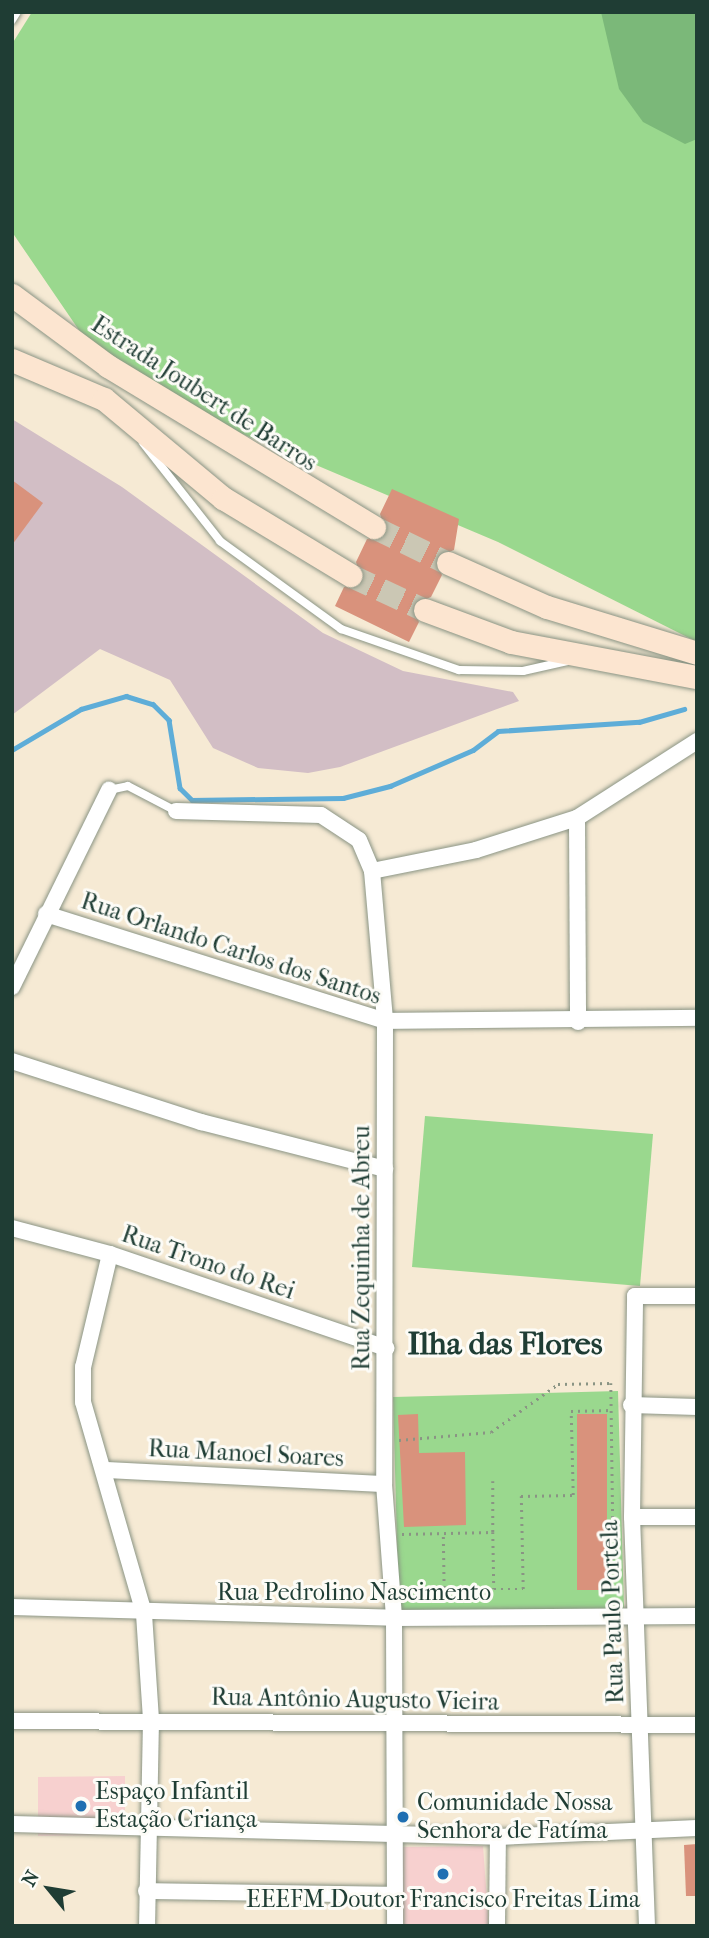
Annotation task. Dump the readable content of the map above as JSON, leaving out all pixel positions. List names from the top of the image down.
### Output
{
  "streets": {
    "main road": ["Estrada Joubert de Barros"],
    "street": [
      "Rua Orlando Carlos dos Santos",
      "Rua Zequinha de Abreu",
      "Rua Trono do Rei",
      "Rua Manoel Soares",
      "Rua Pedrolino Nascimento",
      "Rua Paulo Portela",
      "Rua Antônio Augusto Vieira"
    ]
  },
  "crossings": [
    ["Rua Orlando Carlos dos Santos", "Rua Zequinha de Abreu"],
    ["Rua Zequinha de Abreu", "Rua Trono do Rei"],
    ["Rua Zequinha de Abreu", "Rua Manoel Soares"],
    ["Rua Zequinha de Abreu", "Rua Pedrolino Nascimento"],
    ["Rua Zequinha de Abreu", "Rua Antônio Augusto Vieira"],
    ["Rua Pedrolino Nascimento", "Rua Paulo Portela"],
    ["Rua Paulo Portela", "Rua Antônio Augusto Vieira"]
  ],
  "districts": ["Ilha das Flores"],
  "places": ["Espaço Infantil Estação Criança", "Comunidade Nossa Senhora de Fatíma", "EEEFM Doutor Francisco Freitas Lima"],
  "north": "top left"
}
